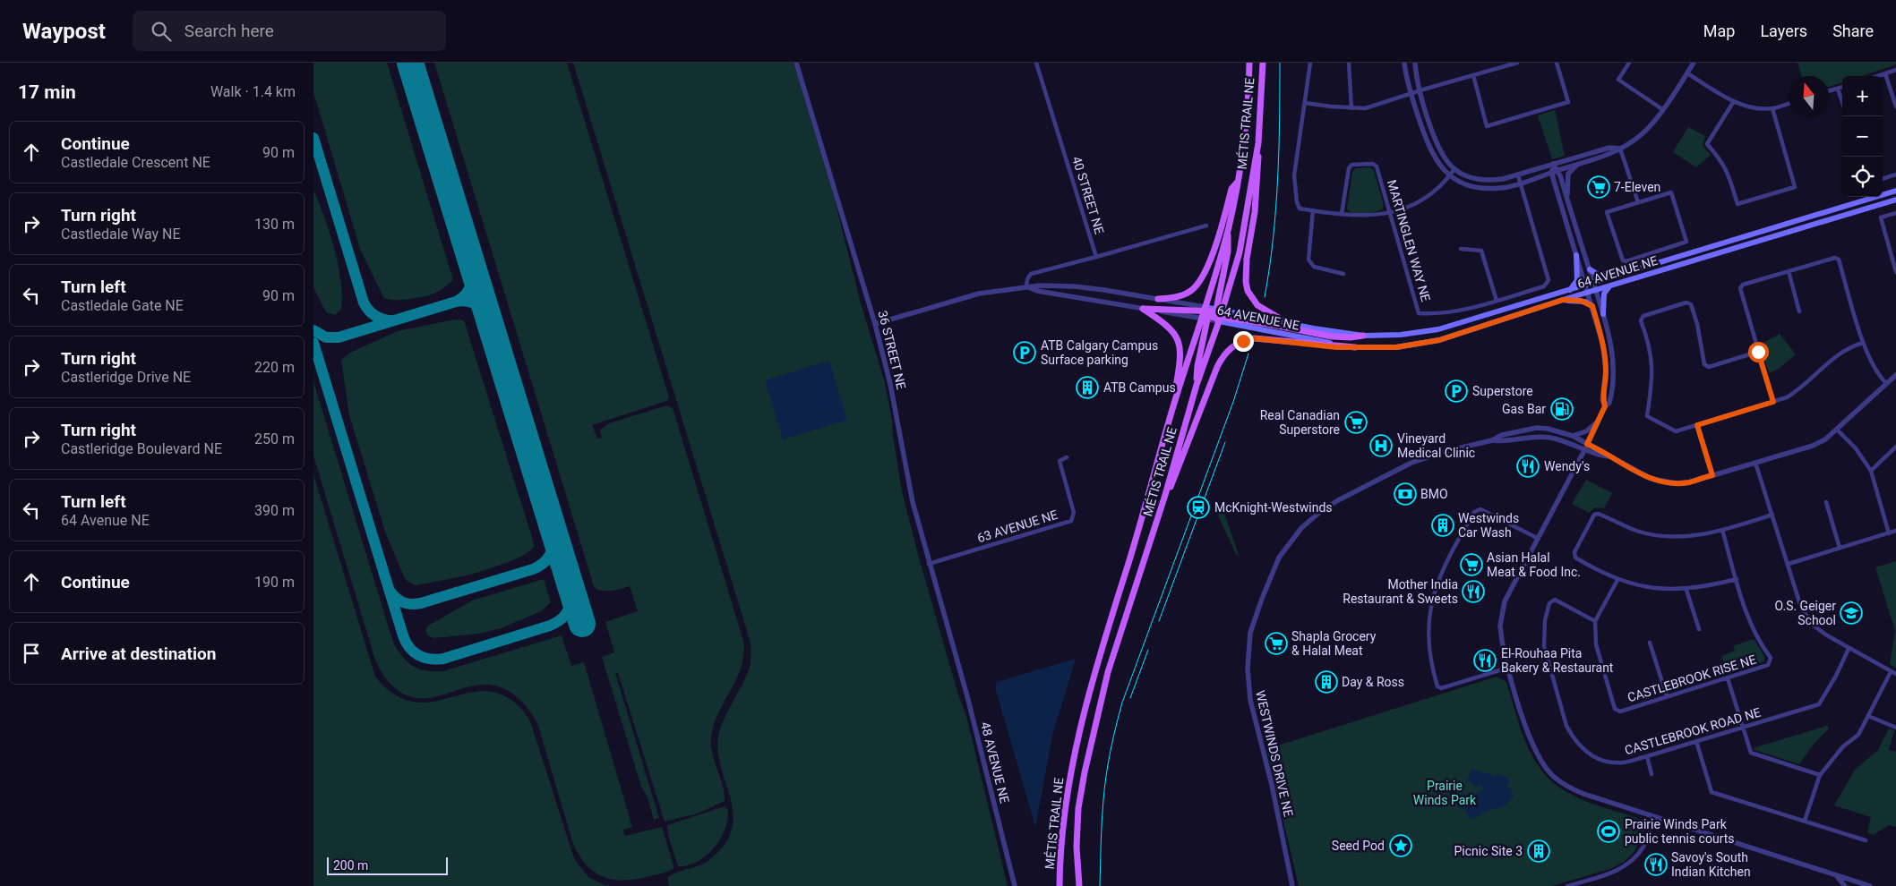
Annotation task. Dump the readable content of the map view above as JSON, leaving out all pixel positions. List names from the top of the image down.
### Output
{
  "streets": {
    "main road": ["MÉTIS TRAIL NE", "64 AVENUE NE"],
    "street": [
      "40 STREET NE",
      "MARTINGLEN WAY NE",
      "36 STREET NE",
      "63 AVENUE NE",
      "CASTLEBROOK RISE NE",
      "CASTLEBROOK ROAD NE",
      "WESTWINDS DRIVE NE",
      "48 AVENUE NE"
    ]
  },
  "crossings": [
    ["MÉTIS TRAIL NE", "64 AVENUE NE"],
    ["64 AVENUE NE", "36 STREET NE"],
    ["36 STREET NE", "63 AVENUE NE"],
    ["36 STREET NE", "48 AVENUE NE"],
    ["CASTLEBROOK RISE NE", "CASTLEBROOK ROAD NE"]
  ],
  "parks": ["Prairie Winds Park"],
  "places": {
    "supermarket": [
      "7-Eleven",
      "Real Canadian Superstore",
      "Asian Halal Meat & Food Inc.",
      "Shapla Grocery & Halal Meat"
    ],
    "parking": ["ATB Calgary Campus Surface parking", "Superstore"],
    "building": [
      "ATB Campus",
      "Westwinds Car Wash",
      "Day & Ross",
      "Picnic Site 3"
    ],
    "fuel station": ["Gas Bar"],
    "hospital": ["Vineyard Medical Clinic"],
    "restaurant": [
      "Wendy's",
      "Mother India Restaurant & Sweets",
      "El-Rouhaa Pita Bakery & Restaurant",
      "Savoy's South Indian Kitchen"
    ],
    "bank": ["BMO"],
    "station": ["McKnight-Westwinds"],
    "school or university": ["O.S. Geiger School"],
    "sports": ["Prairie Winds Park public tennis courts"],
    "place": ["Seed Pod"]
  },
  "scale_bar": "200 m",
  "north": "top",
  "page": {
    "header": "Waypost",
    "search": "Search here",
    "nav": ["Map", "Layers", "Share"],
    "heading": ["17 min", "Walk · 1.4 km"],
    "map_buttons": ["+", "−"],
    "list": [
      ["Continue", "Castledale Crescent NE", "90 m"],
      ["Turn right", "Castledale Way NE", "130 m"],
      ["Turn left", "Castledale Gate NE", "90 m"],
      ["Turn right", "Castleridge Drive NE", "220 m"],
      ["Turn right", "Castleridge Boulevard NE", "250 m"],
      ["Turn left", "64 Avenue NE", "390 m"],
      ["Continue", "190 m"],
      "Arrive at destination"
    ],
    "scale": "200 m"
  }
}
